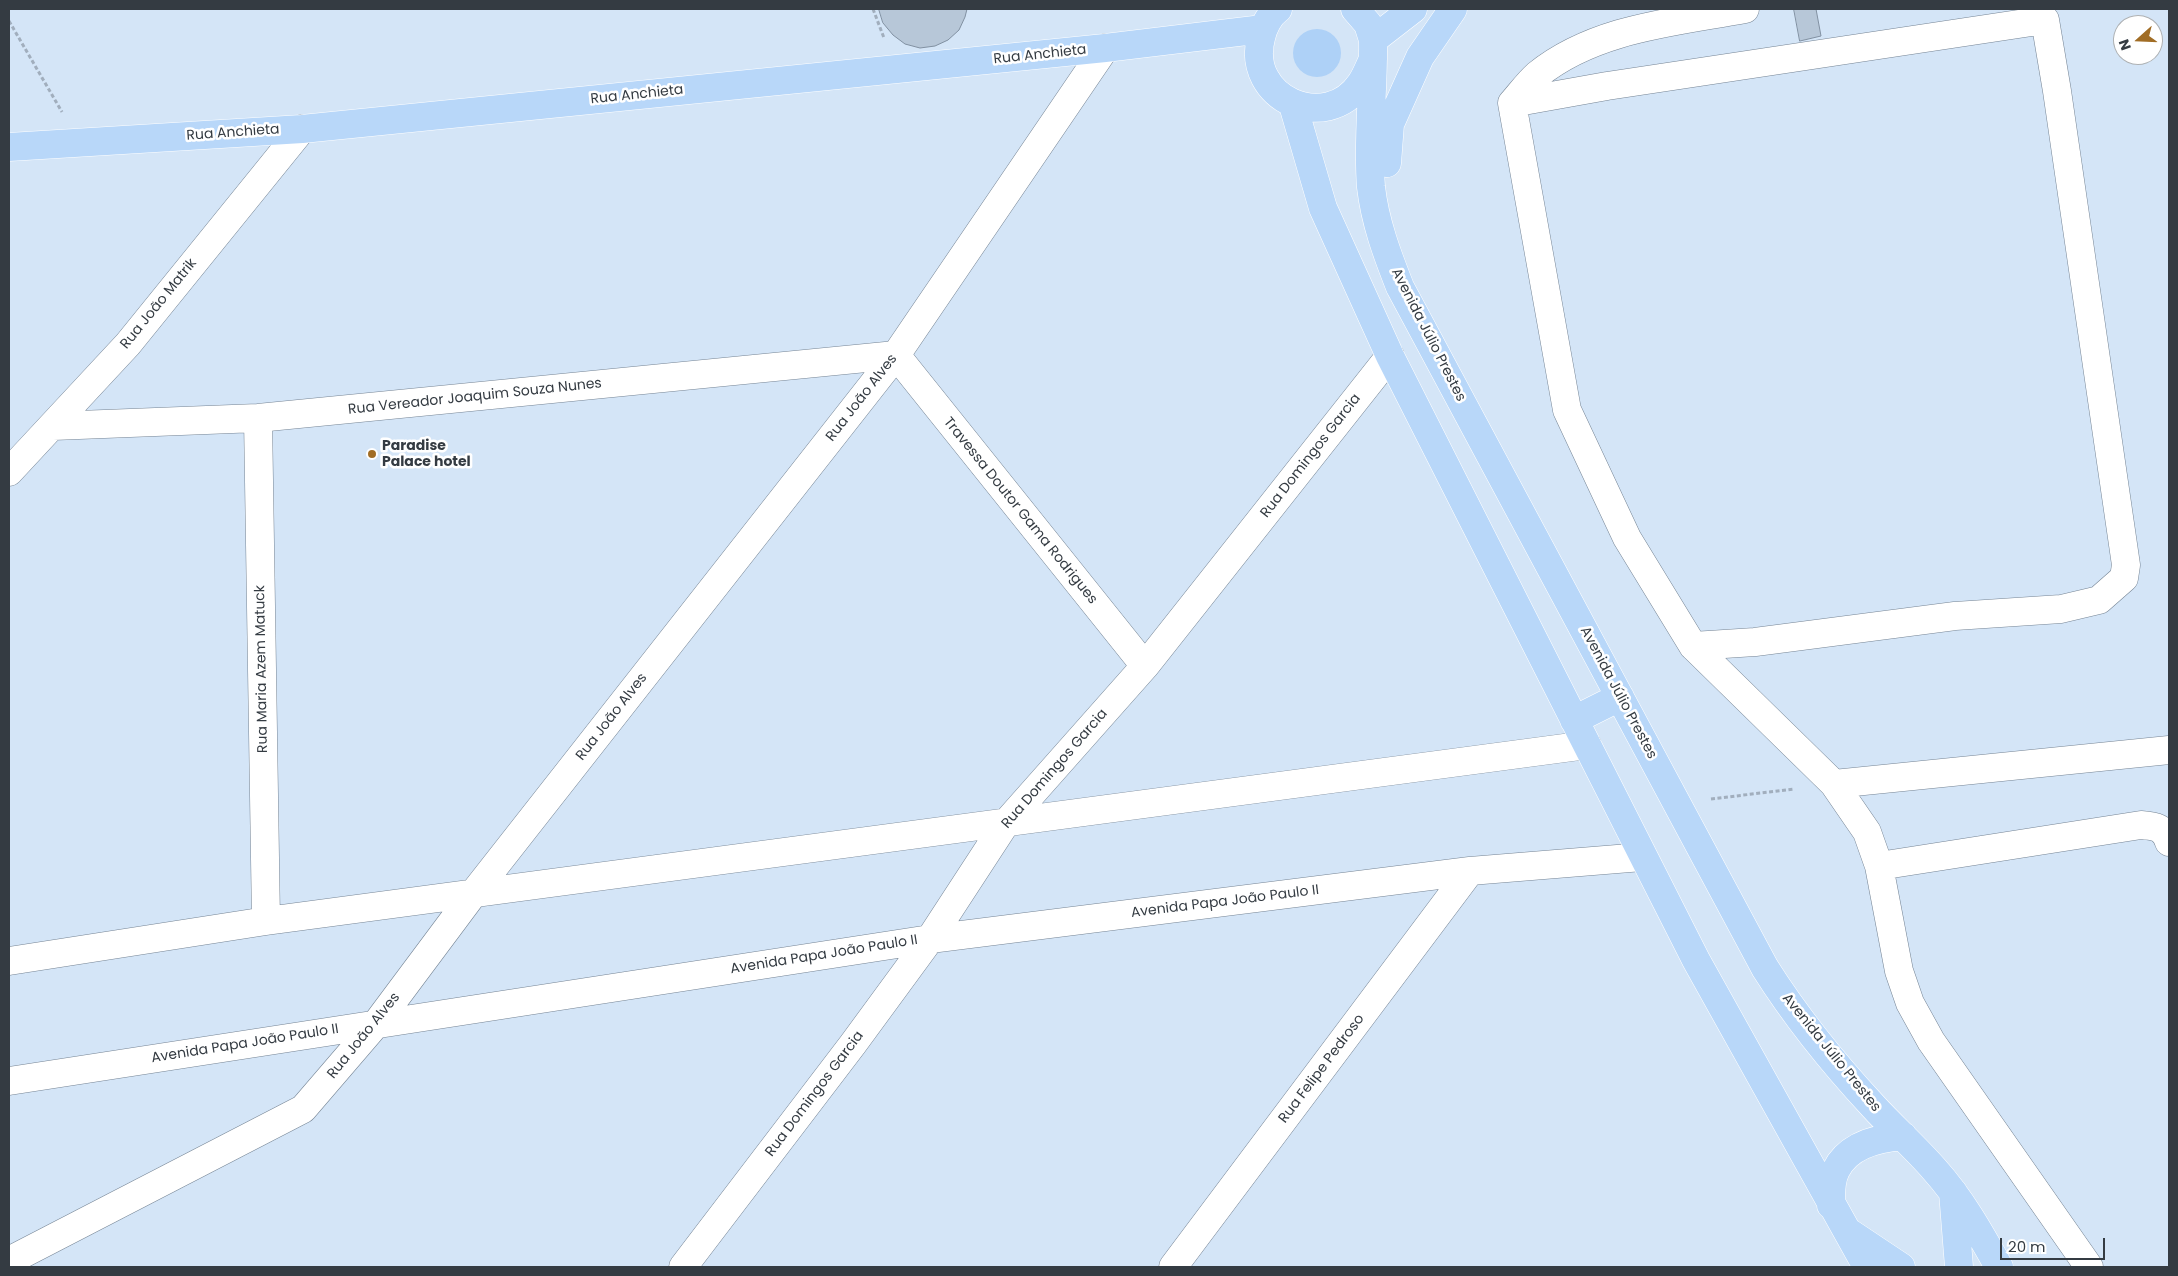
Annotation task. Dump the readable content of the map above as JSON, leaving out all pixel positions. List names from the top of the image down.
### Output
{
  "streets": {
    "main road": ["Rua Anchieta", "Avenida Júlio Prestes"],
    "street": [
      "Rua João Matrik",
      "Rua Vereador Joaquim Souza Nunes",
      "Rua João Alves",
      "Rua Domingos Garcia",
      "Travessa Doutor Gama Rodrigues",
      "Rua Maria Azem Matuck",
      "Avenida Papa João Paulo II",
      "Rua Felipe Pedroso"
    ]
  },
  "crossings": [
    ["Rua Anchieta", "Rua João Matrik"],
    ["Rua Anchieta", "Rua João Alves"],
    ["Rua João Matrik", "Rua Vereador Joaquim Souza Nunes"],
    ["Rua Vereador Joaquim Souza Nunes", "Rua João Alves"],
    ["Rua Vereador Joaquim Souza Nunes", "Travessa Doutor Gama Rodrigues"],
    ["Rua Vereador Joaquim Souza Nunes", "Rua Maria Azem Matuck"],
    ["Rua João Alves", "Travessa Doutor Gama Rodrigues"],
    ["Rua João Alves", "Avenida Papa João Paulo II"],
    ["Rua Domingos Garcia", "Travessa Doutor Gama Rodrigues"],
    ["Rua Domingos Garcia", "Avenida Papa João Paulo II"],
    ["Avenida Papa João Paulo II", "Rua Felipe Pedroso"]
  ],
  "places": ["Paradise Palace hotel"],
  "scale_bar": "20 m",
  "north": "left"
}
